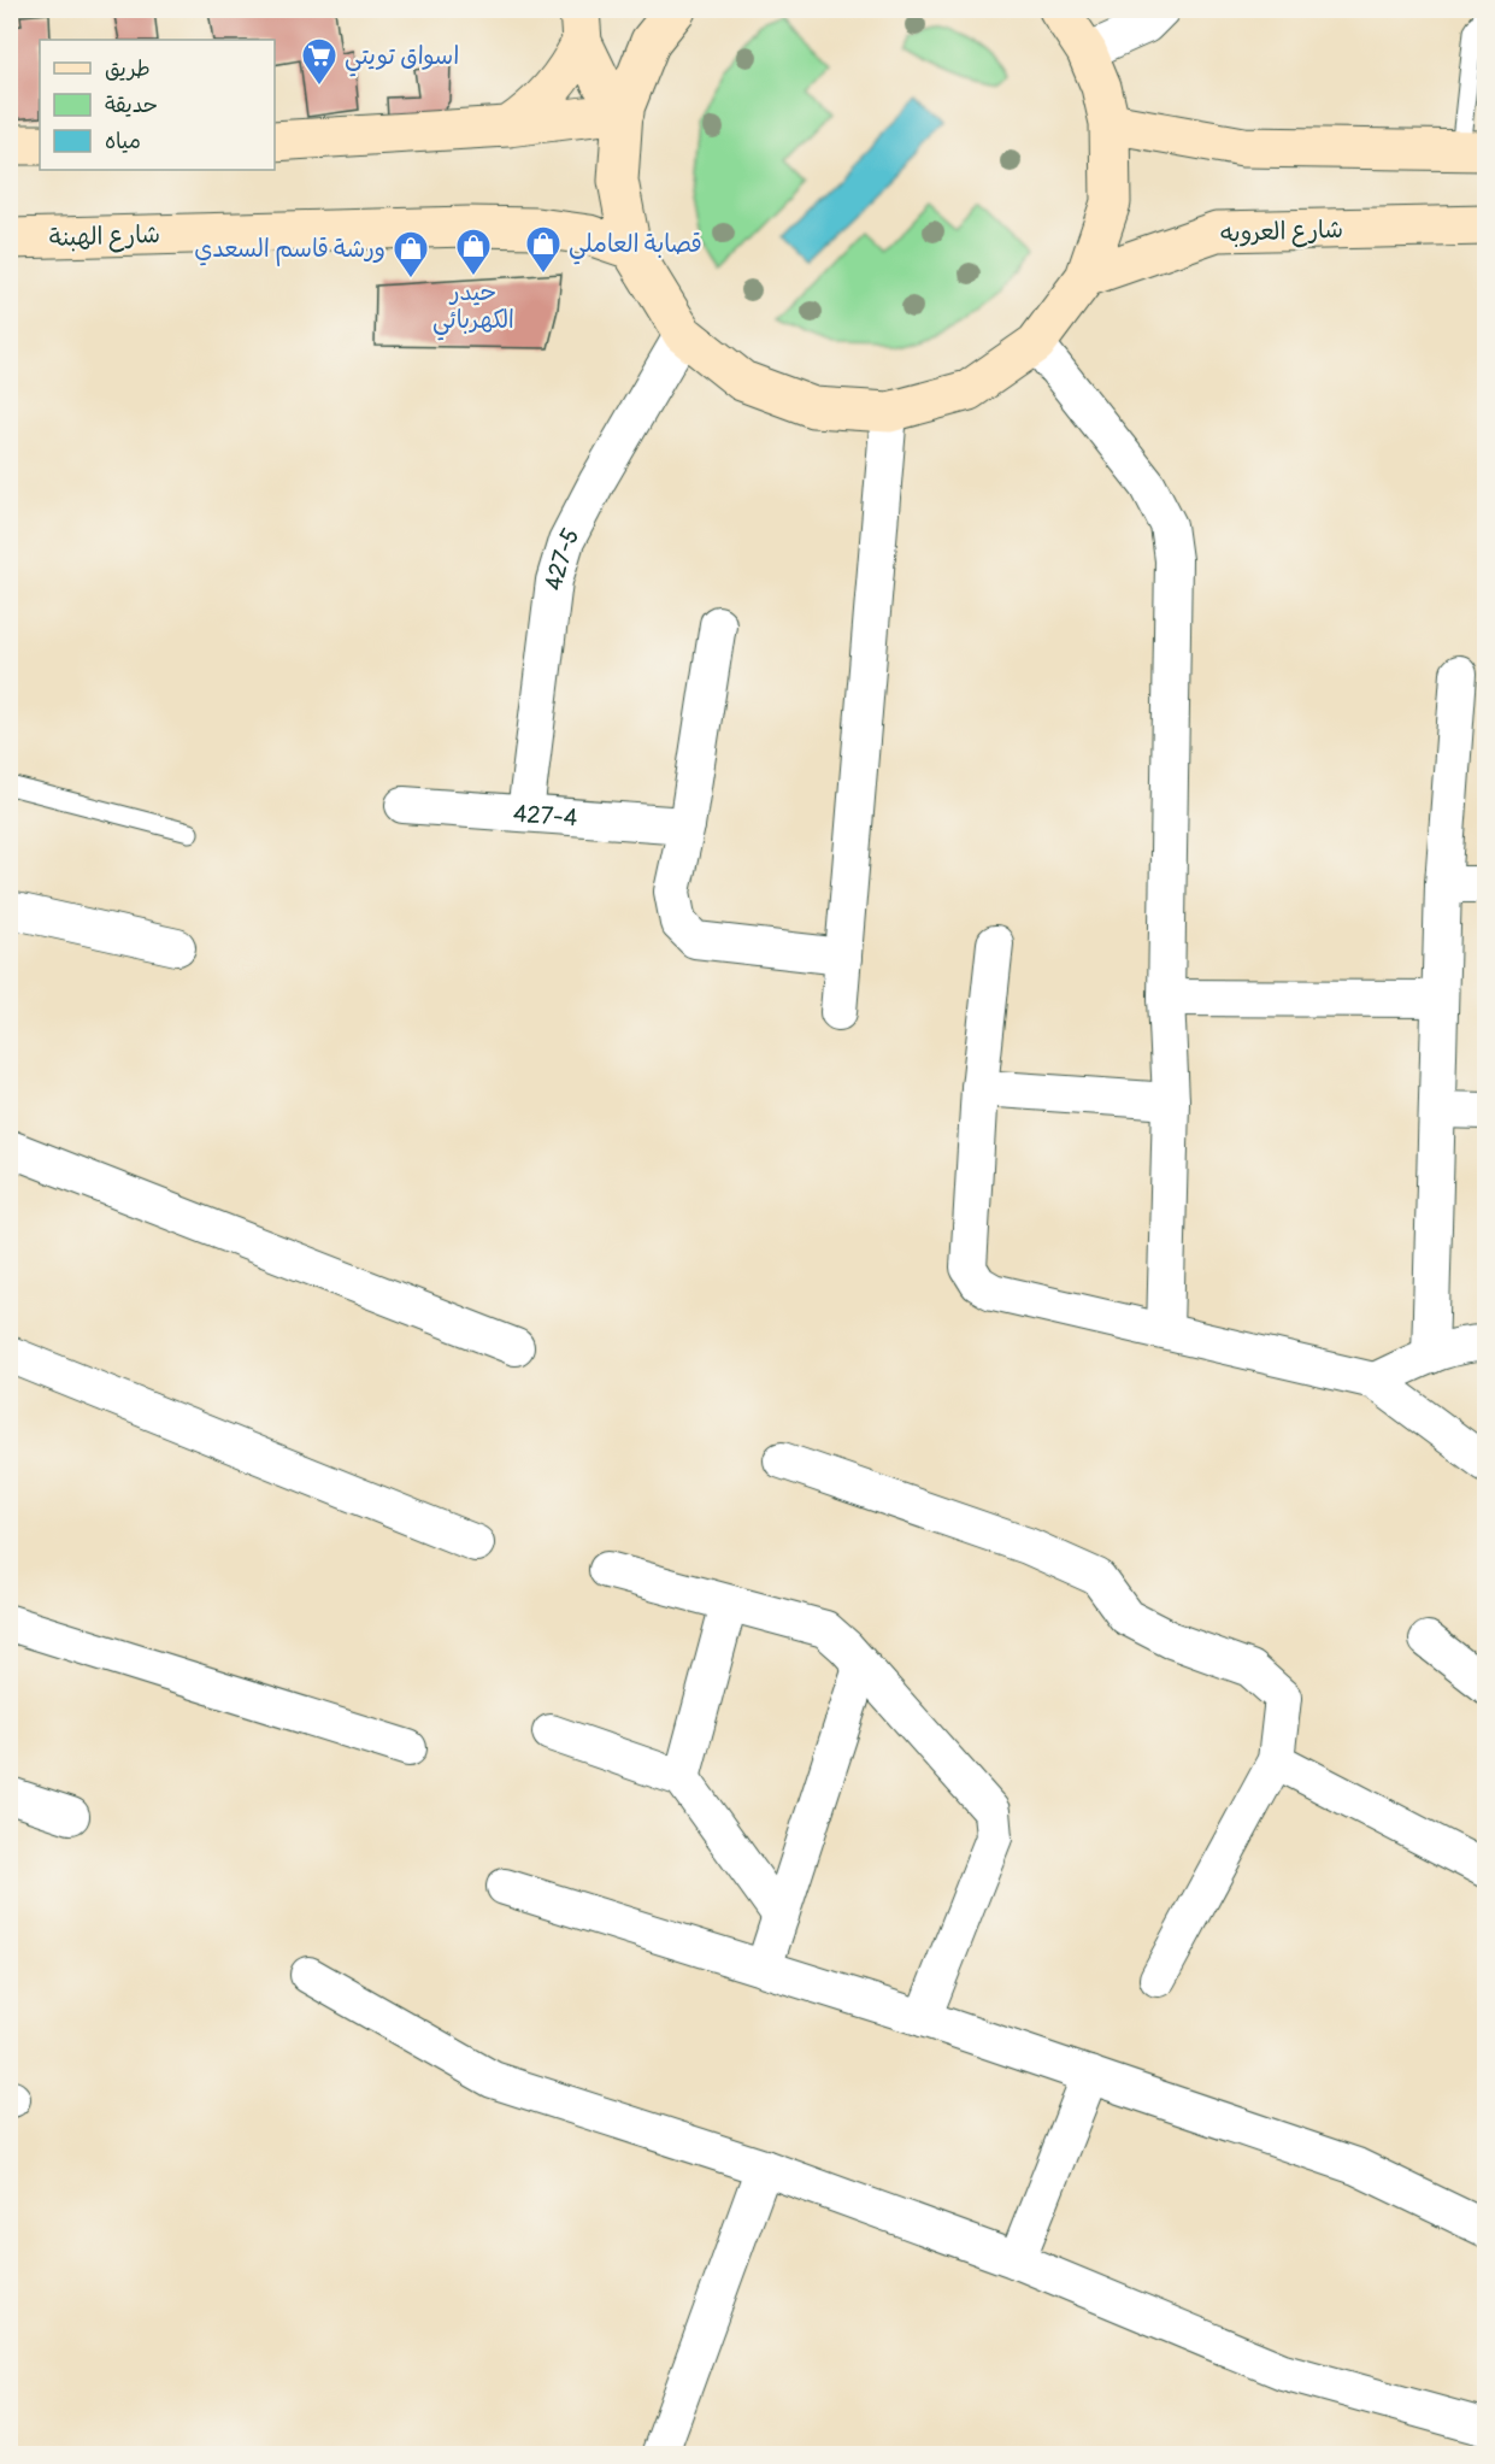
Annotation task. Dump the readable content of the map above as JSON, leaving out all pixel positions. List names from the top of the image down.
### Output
{
  "streets": {
    "street": [
      "شارع العروبه",
      "شارع الهبنة",
      "427-5",
      "427-4"
    ]
  },
  "crossings": [
    ["427-5", "427-4"]
  ],
  "places": {
    "supermarket": ["اسواق تويتي"],
    "shop": ["قصابة العاملي", "حيدر الكهربائي", "ورشة قاسم السعدي"]
  },
  "legend": ["طريق", "حديقة", "مياه"]
}
